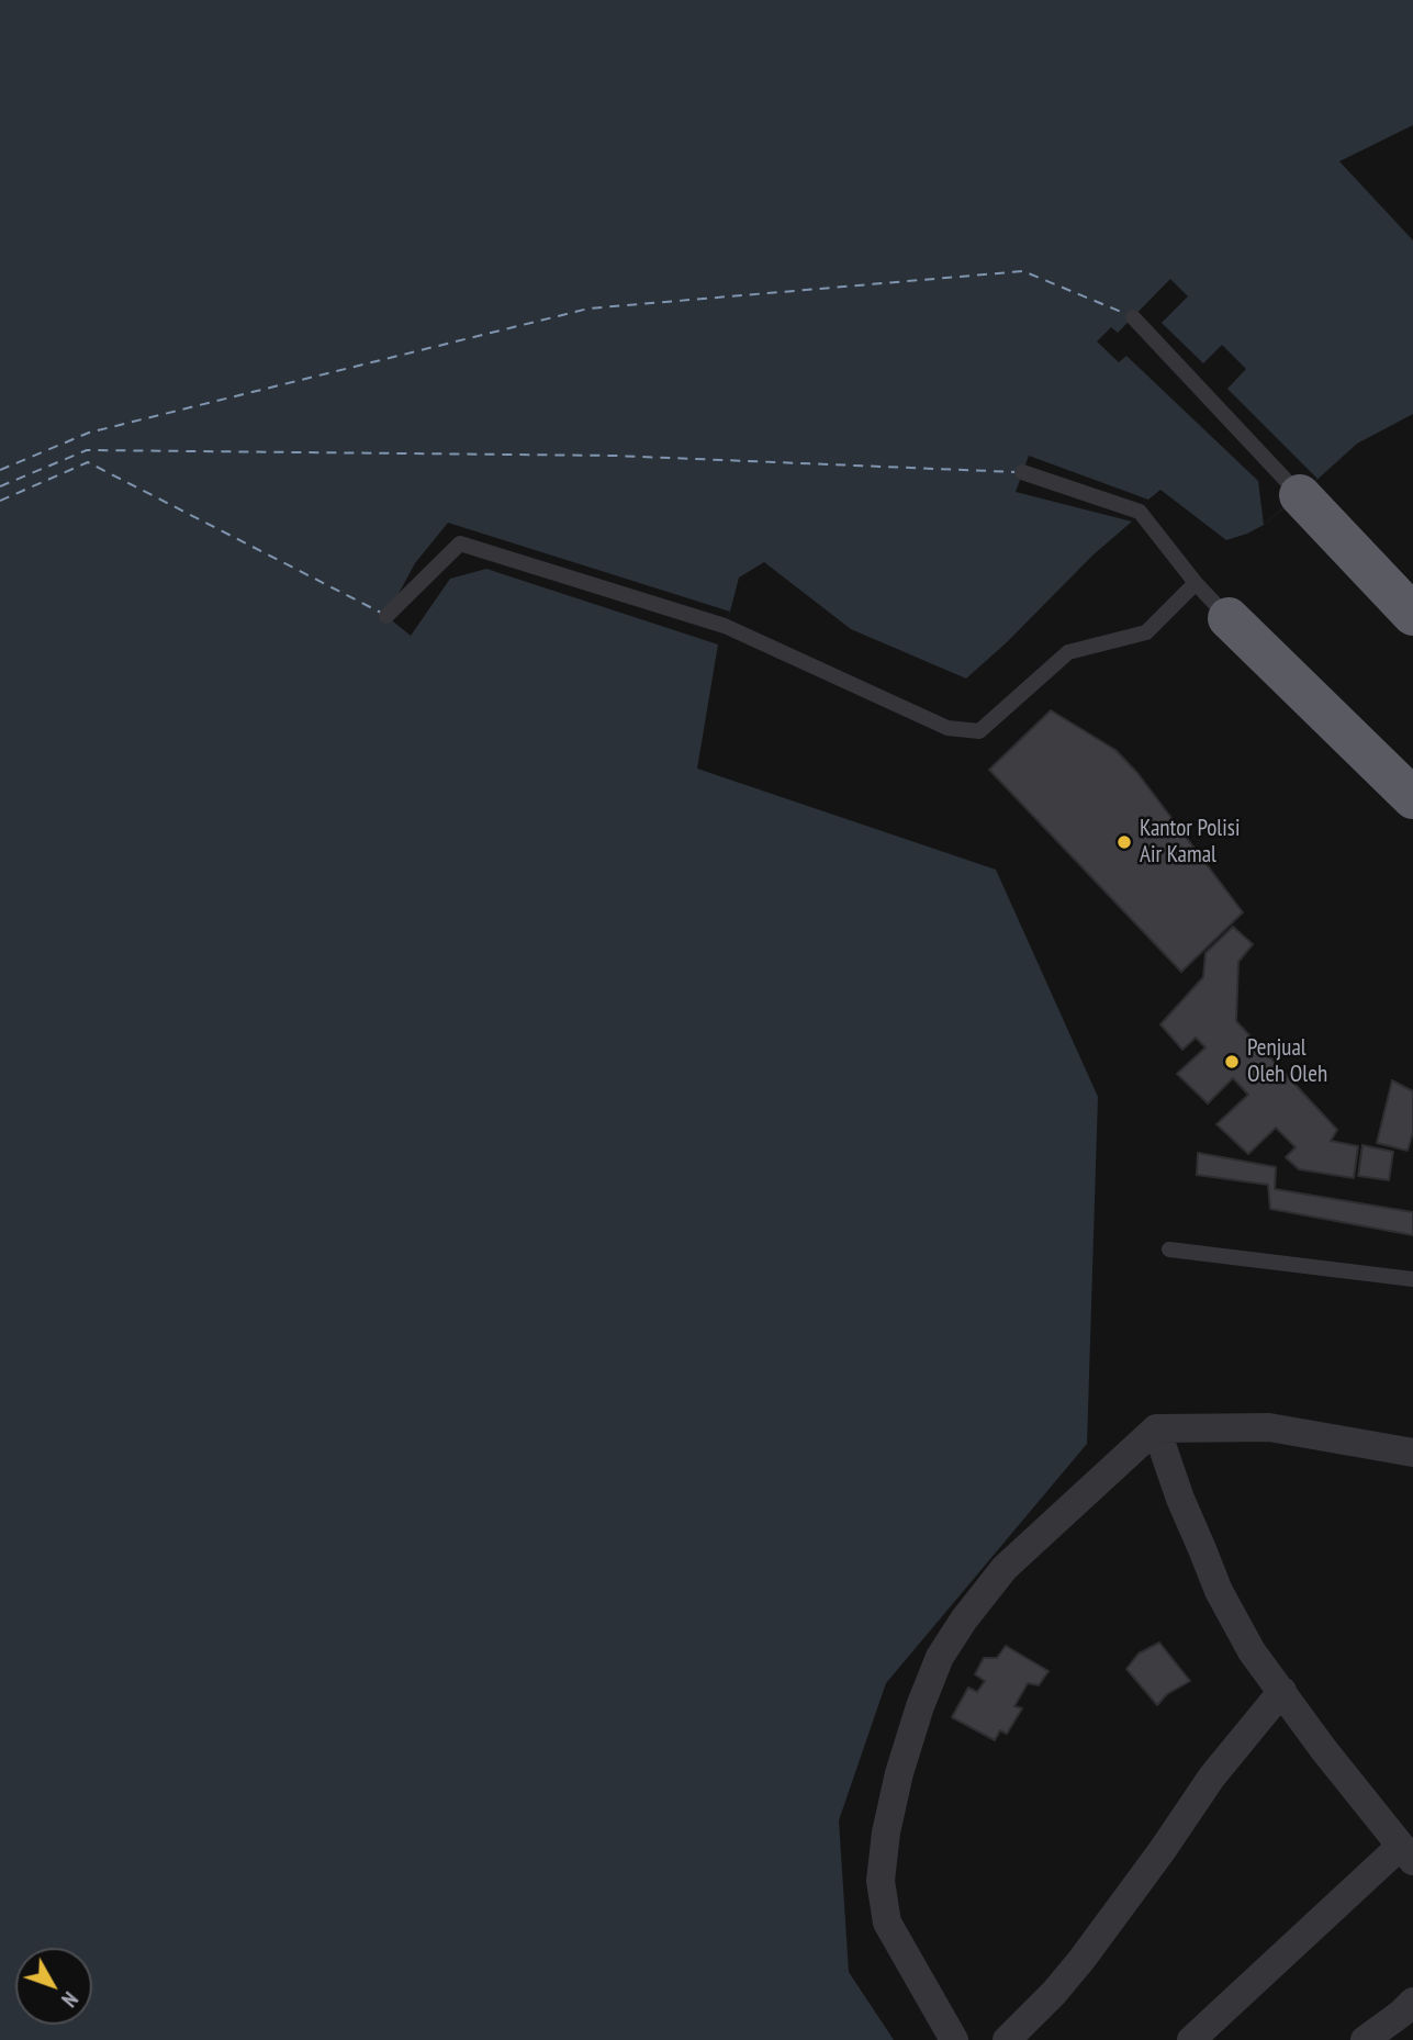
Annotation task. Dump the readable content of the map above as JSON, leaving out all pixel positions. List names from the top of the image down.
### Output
{
  "places": ["Kantor Polisi Air Kamal", "Penjual Oleh Oleh"],
  "north": "bottom right"
}
